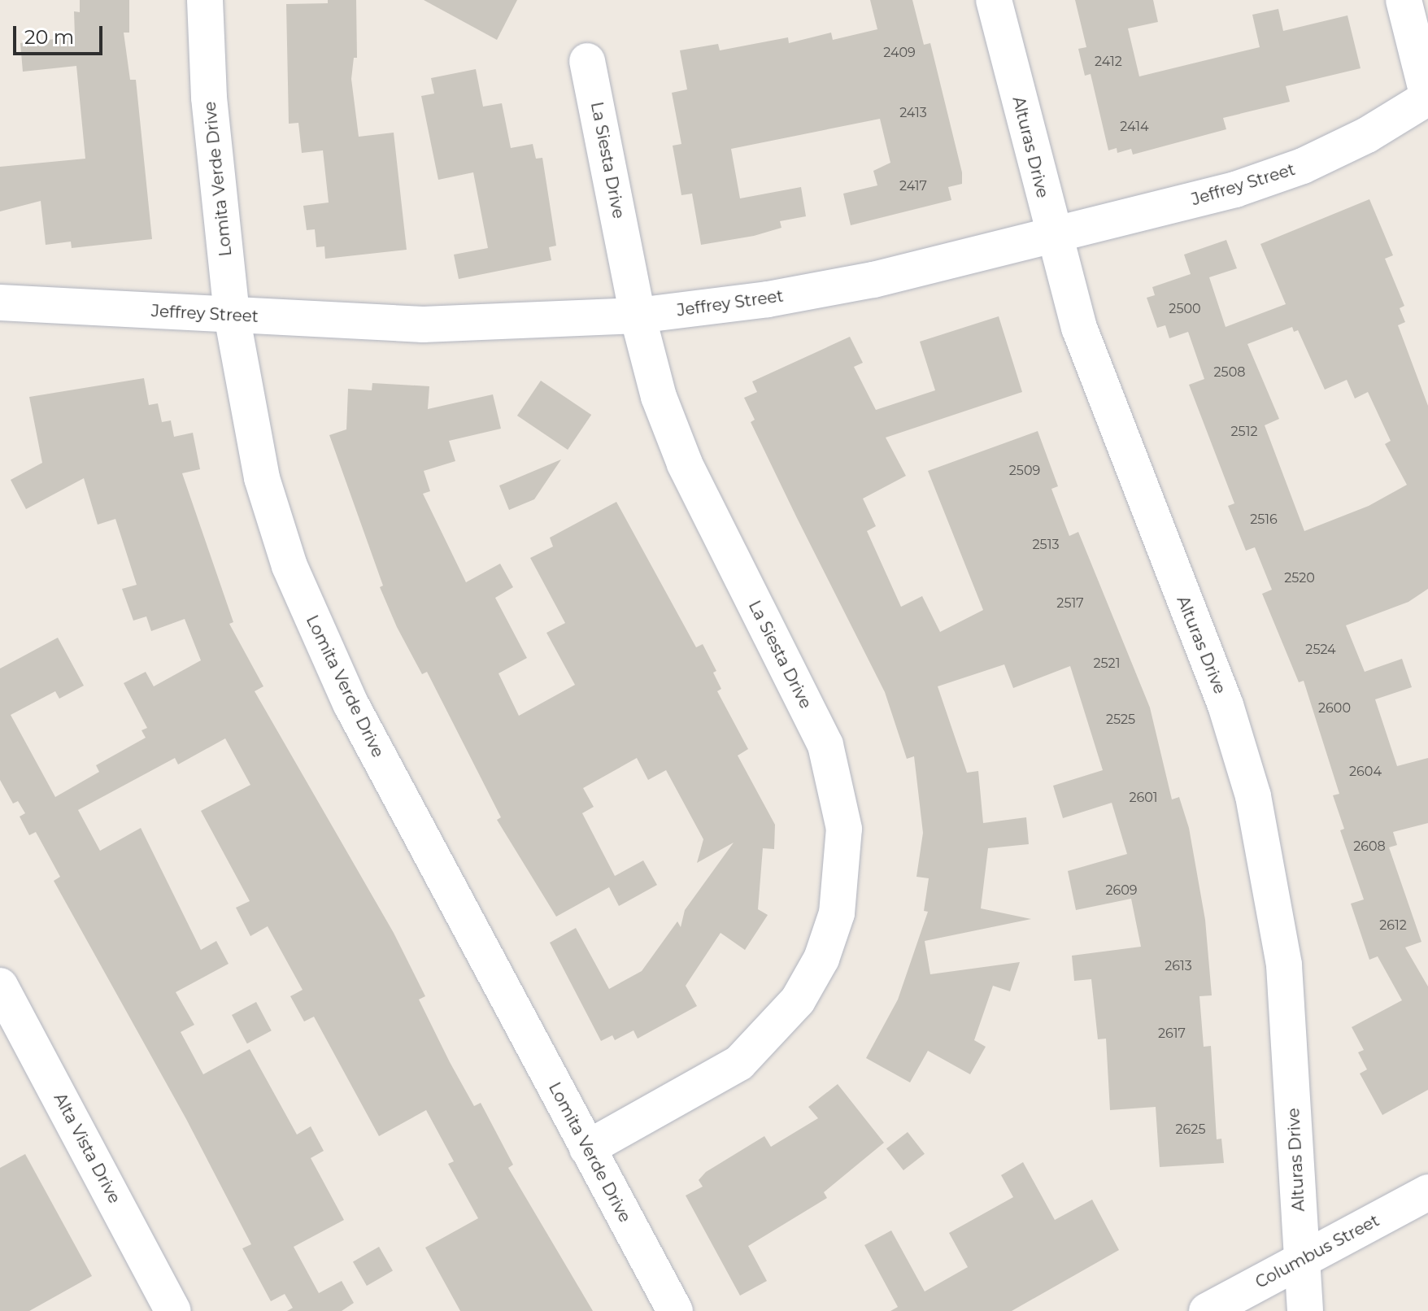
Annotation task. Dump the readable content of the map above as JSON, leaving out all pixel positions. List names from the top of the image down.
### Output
{
  "streets": {
    "street": [
      "Alturas Drive",
      "La Siesta Drive",
      "Lomita Verde Drive",
      "Jeffrey Street",
      "Alta Vista Drive",
      "Columbus Street"
    ]
  },
  "crossings": [
    ["Alturas Drive", "Jeffrey Street"],
    ["Alturas Drive", "Columbus Street"],
    ["La Siesta Drive", "Lomita Verde Drive"],
    ["La Siesta Drive", "Jeffrey Street"],
    ["Lomita Verde Drive", "Jeffrey Street"]
  ],
  "house_numbers": [
    "2409",
    "2412",
    "2413",
    "2414",
    "2417",
    "2500",
    "2508",
    "2512",
    "2509",
    "2516",
    "2513",
    "2520",
    "2517",
    "2524",
    "2521",
    "2600",
    "2525",
    "2604",
    "2601",
    "2608",
    "2609",
    "2612",
    "2613",
    "2617",
    "2625"
  ],
  "scale_bar": "20 m"
}
